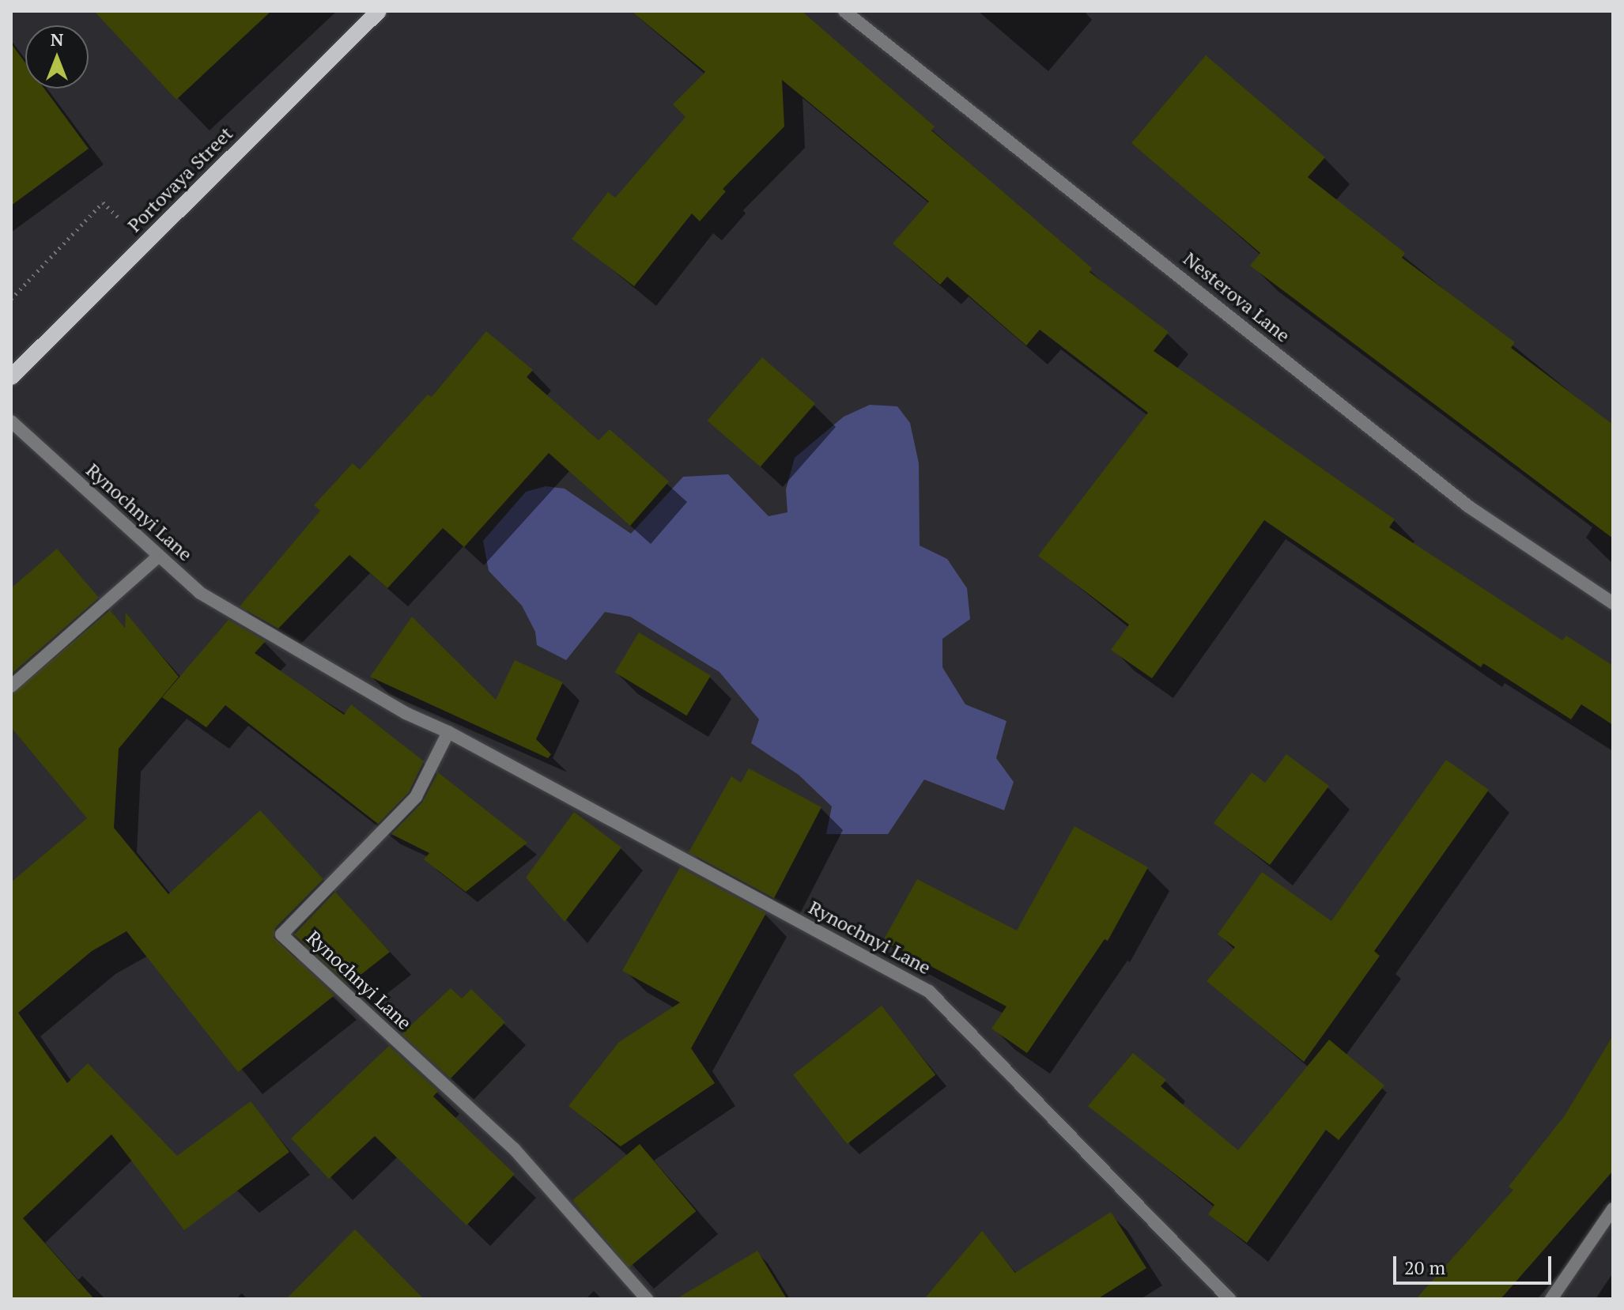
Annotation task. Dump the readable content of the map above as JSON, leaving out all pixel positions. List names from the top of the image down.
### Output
{
  "streets": {
    "main road": ["Portovaya Street"],
    "street": ["Nesterova Lane", "Rynochnyi Lane"]
  },
  "scale_bar": "20 m",
  "north": "top"
}
